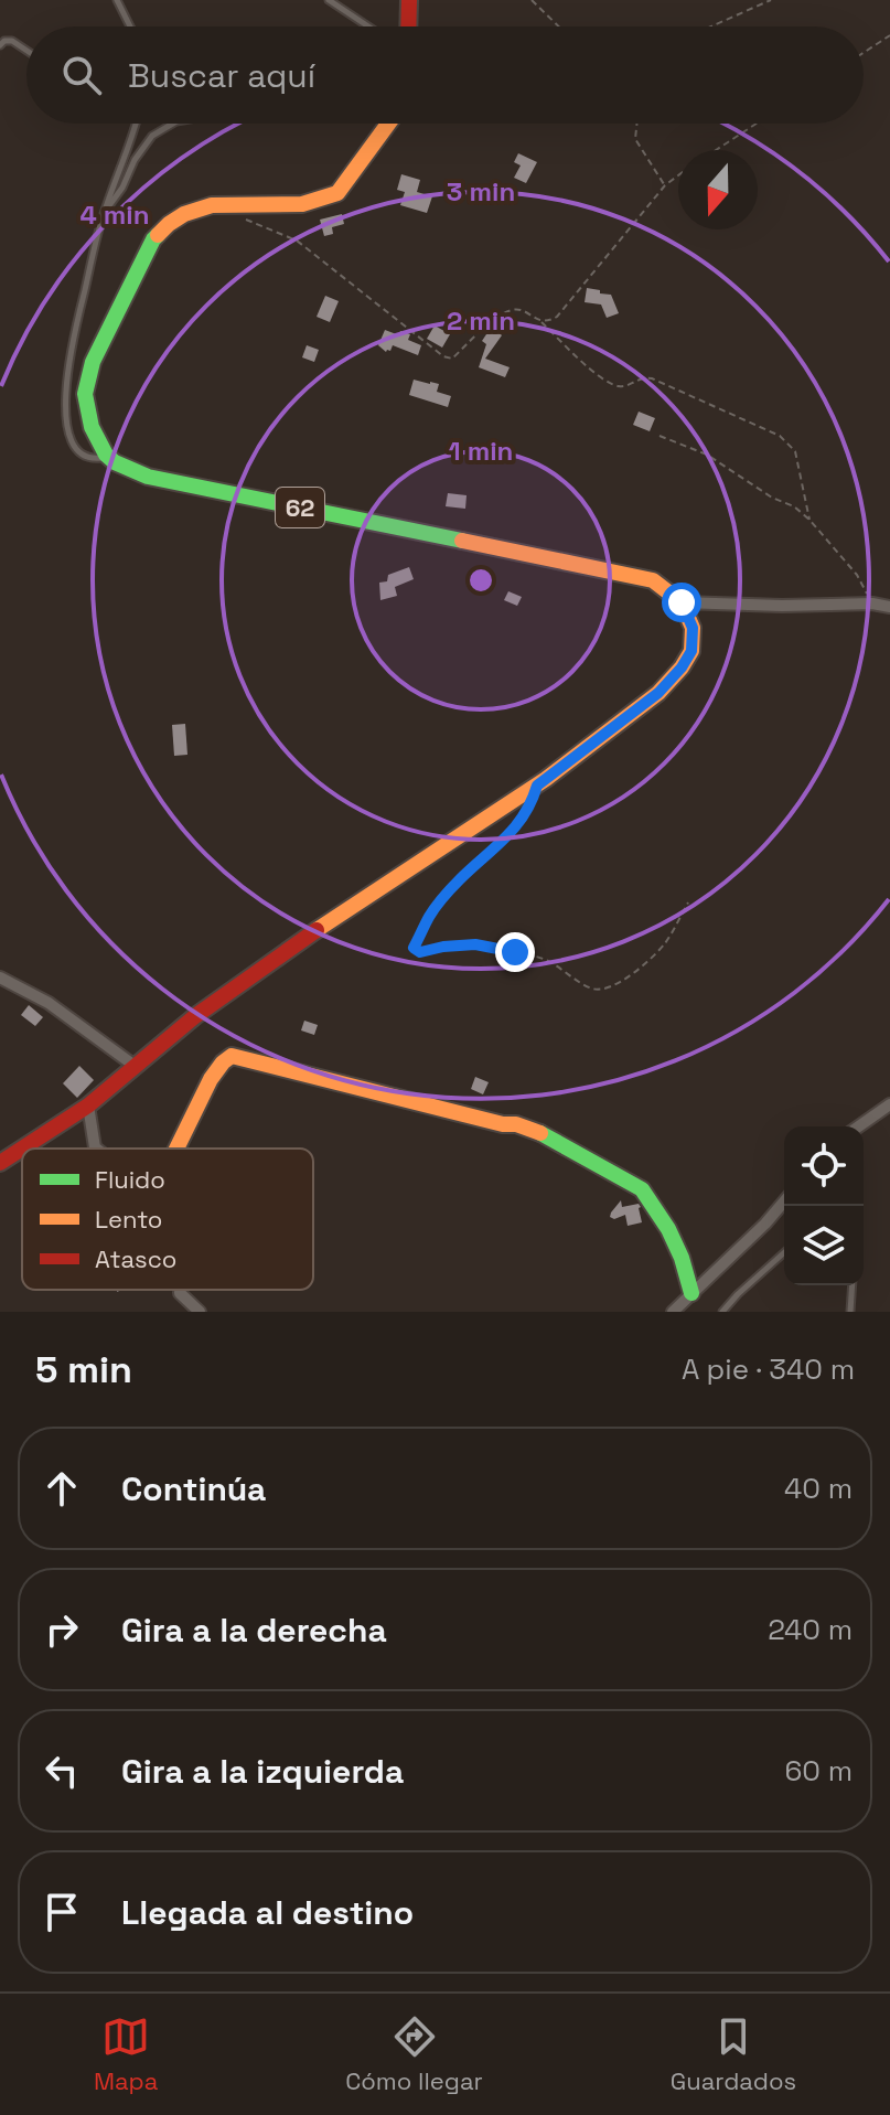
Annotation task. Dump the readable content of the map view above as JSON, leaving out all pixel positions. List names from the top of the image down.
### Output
{
  "streets": {
    "main road": ["62"]
  },
  "legend": ["Fluido", "Lento", "Atasco"],
  "north": "bottom",
  "page": {
    "search": "Buscar aquí",
    "heading": ["5 min", "A pie · 340 m"],
    "list": [
      ["Continúa", "40 m"],
      ["Gira a la derecha", "240 m"],
      ["Gira a la izquierda", "60 m"],
      "Llegada al destino"
    ],
    "nav": ["Mapa", "Cómo llegar", "Guardados"]
  },
  "rings": [
    "3 min",
    "4 min",
    "2 min",
    "1 min"
  ]
}
